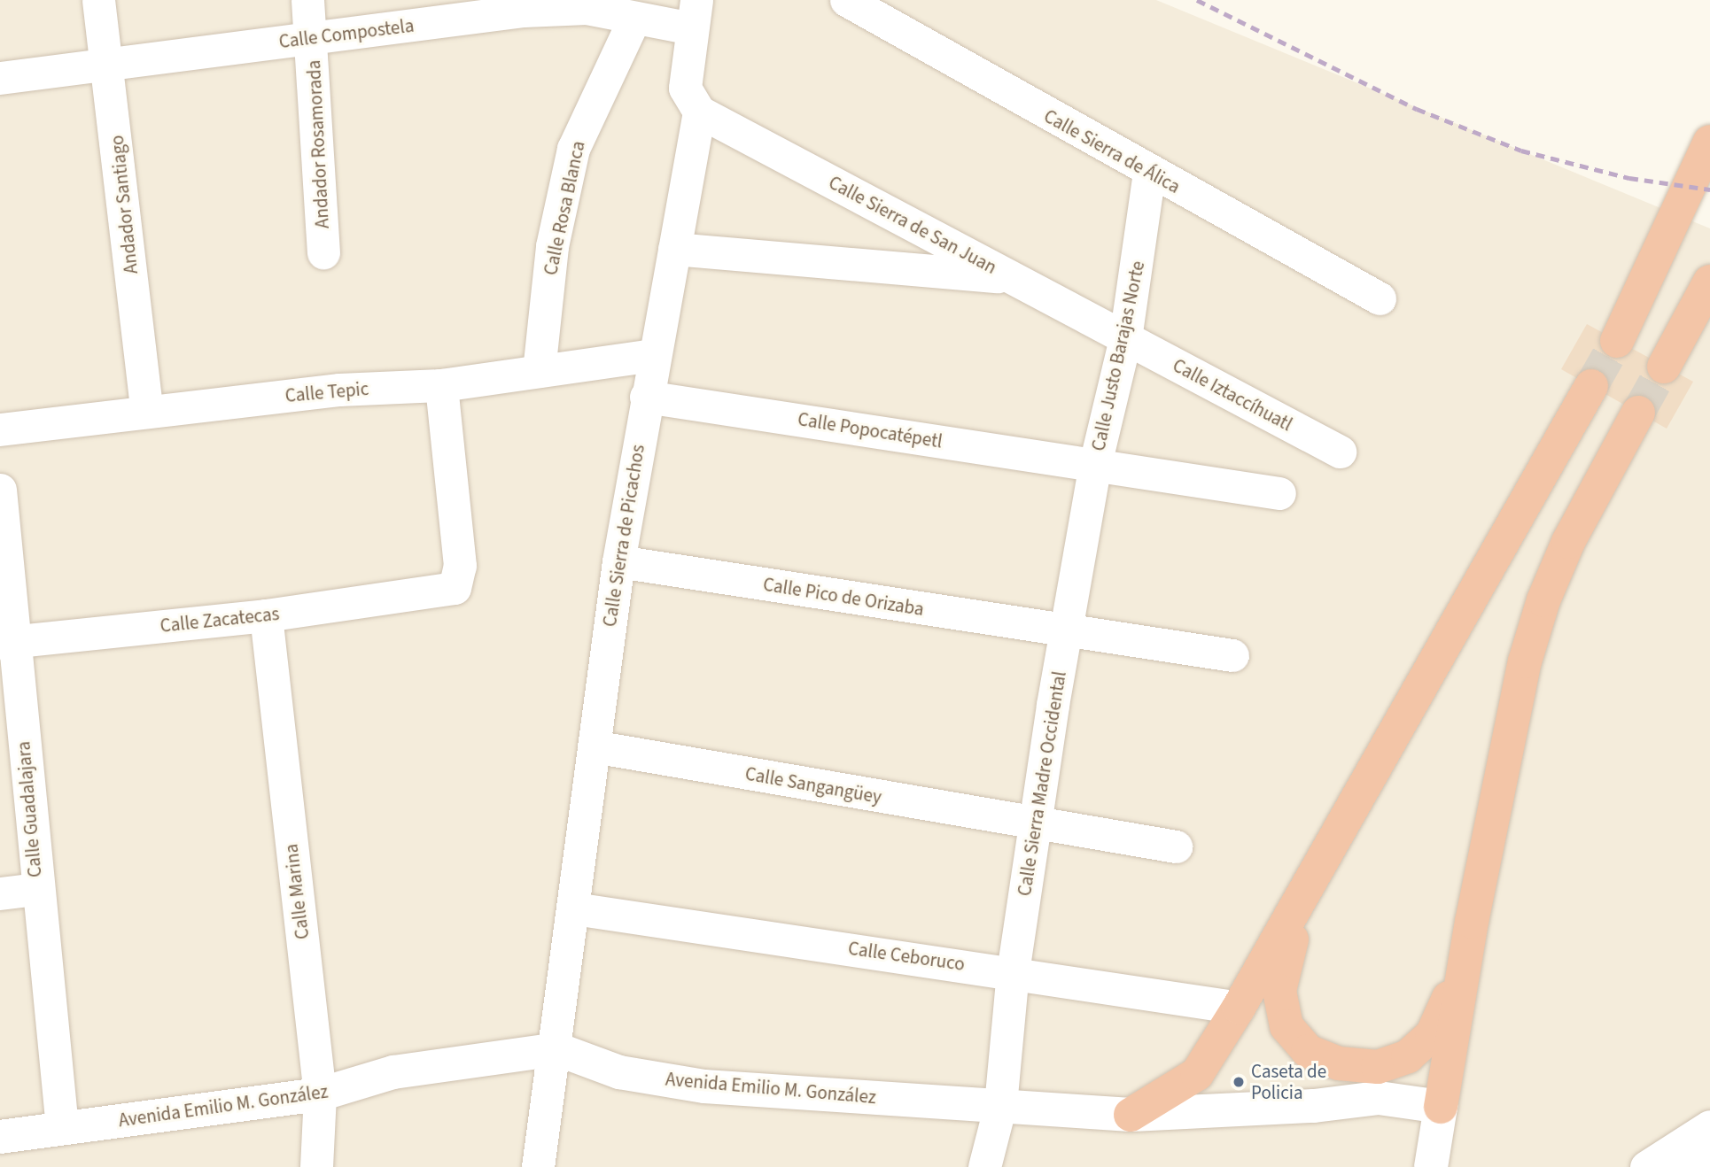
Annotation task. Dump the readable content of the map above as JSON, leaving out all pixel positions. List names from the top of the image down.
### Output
{
  "streets": {
    "street": [
      "Calle Compostela",
      "Andador Rosamorada",
      "Calle Sierra de Álica",
      "Andador Santiago",
      "Calle Rosa Blanca",
      "Calle Sierra de San Juan",
      "Calle Justo Barajas Norte",
      "Calle Tepic",
      "Calle Iztaccíhuatl",
      "Calle Popocatépetl",
      "Calle Sierra de Picachos",
      "Calle Pico de Orizaba",
      "Calle Zacatecas",
      "Calle Sierra Madre Occidental",
      "Calle Sangangüey",
      "Calle Guadalajara",
      "Calle Marina",
      "Calle Ceboruco",
      "Avenida Emilio M. González"
    ]
  },
  "crossings": [
    ["Calle Compostela", "Andador Rosamorada"],
    ["Calle Compostela", "Andador Santiago"],
    ["Calle Compostela", "Calle Rosa Blanca"],
    ["Calle Sierra de Álica", "Calle Justo Barajas Norte"],
    ["Andador Santiago", "Calle Tepic"],
    ["Calle Rosa Blanca", "Calle Tepic"],
    ["Calle Sierra de San Juan", "Calle Justo Barajas Norte"],
    ["Calle Sierra de San Juan", "Calle Iztaccíhuatl"],
    ["Calle Sierra de San Juan", "Calle Sierra de Picachos"],
    ["Calle Justo Barajas Norte", "Calle Iztaccíhuatl"],
    ["Calle Justo Barajas Norte", "Calle Popocatépetl"],
    ["Calle Justo Barajas Norte", "Calle Sierra Madre Occidental"],
    ["Calle Tepic", "Calle Sierra de Picachos"],
    ["Calle Tepic", "Calle Zacatecas"],
    ["Calle Popocatépetl", "Calle Sierra de Picachos"],
    ["Calle Popocatépetl", "Calle Sierra Madre Occidental"],
    ["Calle Sierra de Picachos", "Calle Pico de Orizaba"],
    ["Calle Sierra de Picachos", "Calle Sangangüey"],
    ["Calle Sierra de Picachos", "Calle Ceboruco"],
    ["Calle Sierra de Picachos", "Avenida Emilio M. González"],
    ["Calle Pico de Orizaba", "Calle Sierra Madre Occidental"],
    ["Calle Zacatecas", "Calle Guadalajara"],
    ["Calle Zacatecas", "Calle Marina"],
    ["Calle Sierra Madre Occidental", "Calle Sangangüey"],
    ["Calle Sierra Madre Occidental", "Calle Ceboruco"],
    ["Calle Sierra Madre Occidental", "Avenida Emilio M. González"],
    ["Calle Guadalajara", "Avenida Emilio M. González"],
    ["Calle Marina", "Avenida Emilio M. González"]
  ],
  "places": ["Caseta de Policia"]
}
